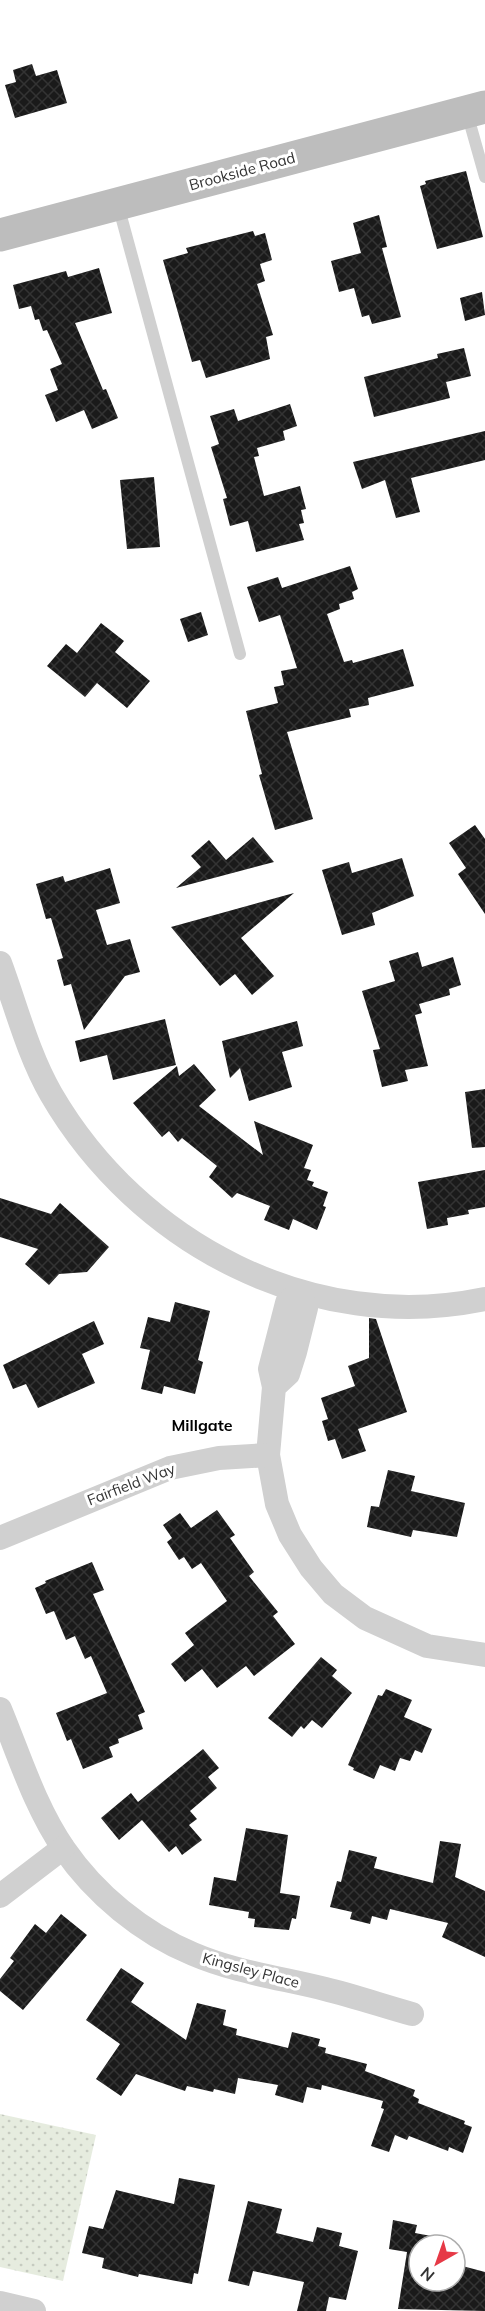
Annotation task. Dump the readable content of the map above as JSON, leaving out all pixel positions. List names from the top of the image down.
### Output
{
  "streets": {
    "street": ["Brookside Road", "Fairfield Way", "Kingsley Place"]
  },
  "districts": ["Millgate"],
  "north": "bottom left"
}
